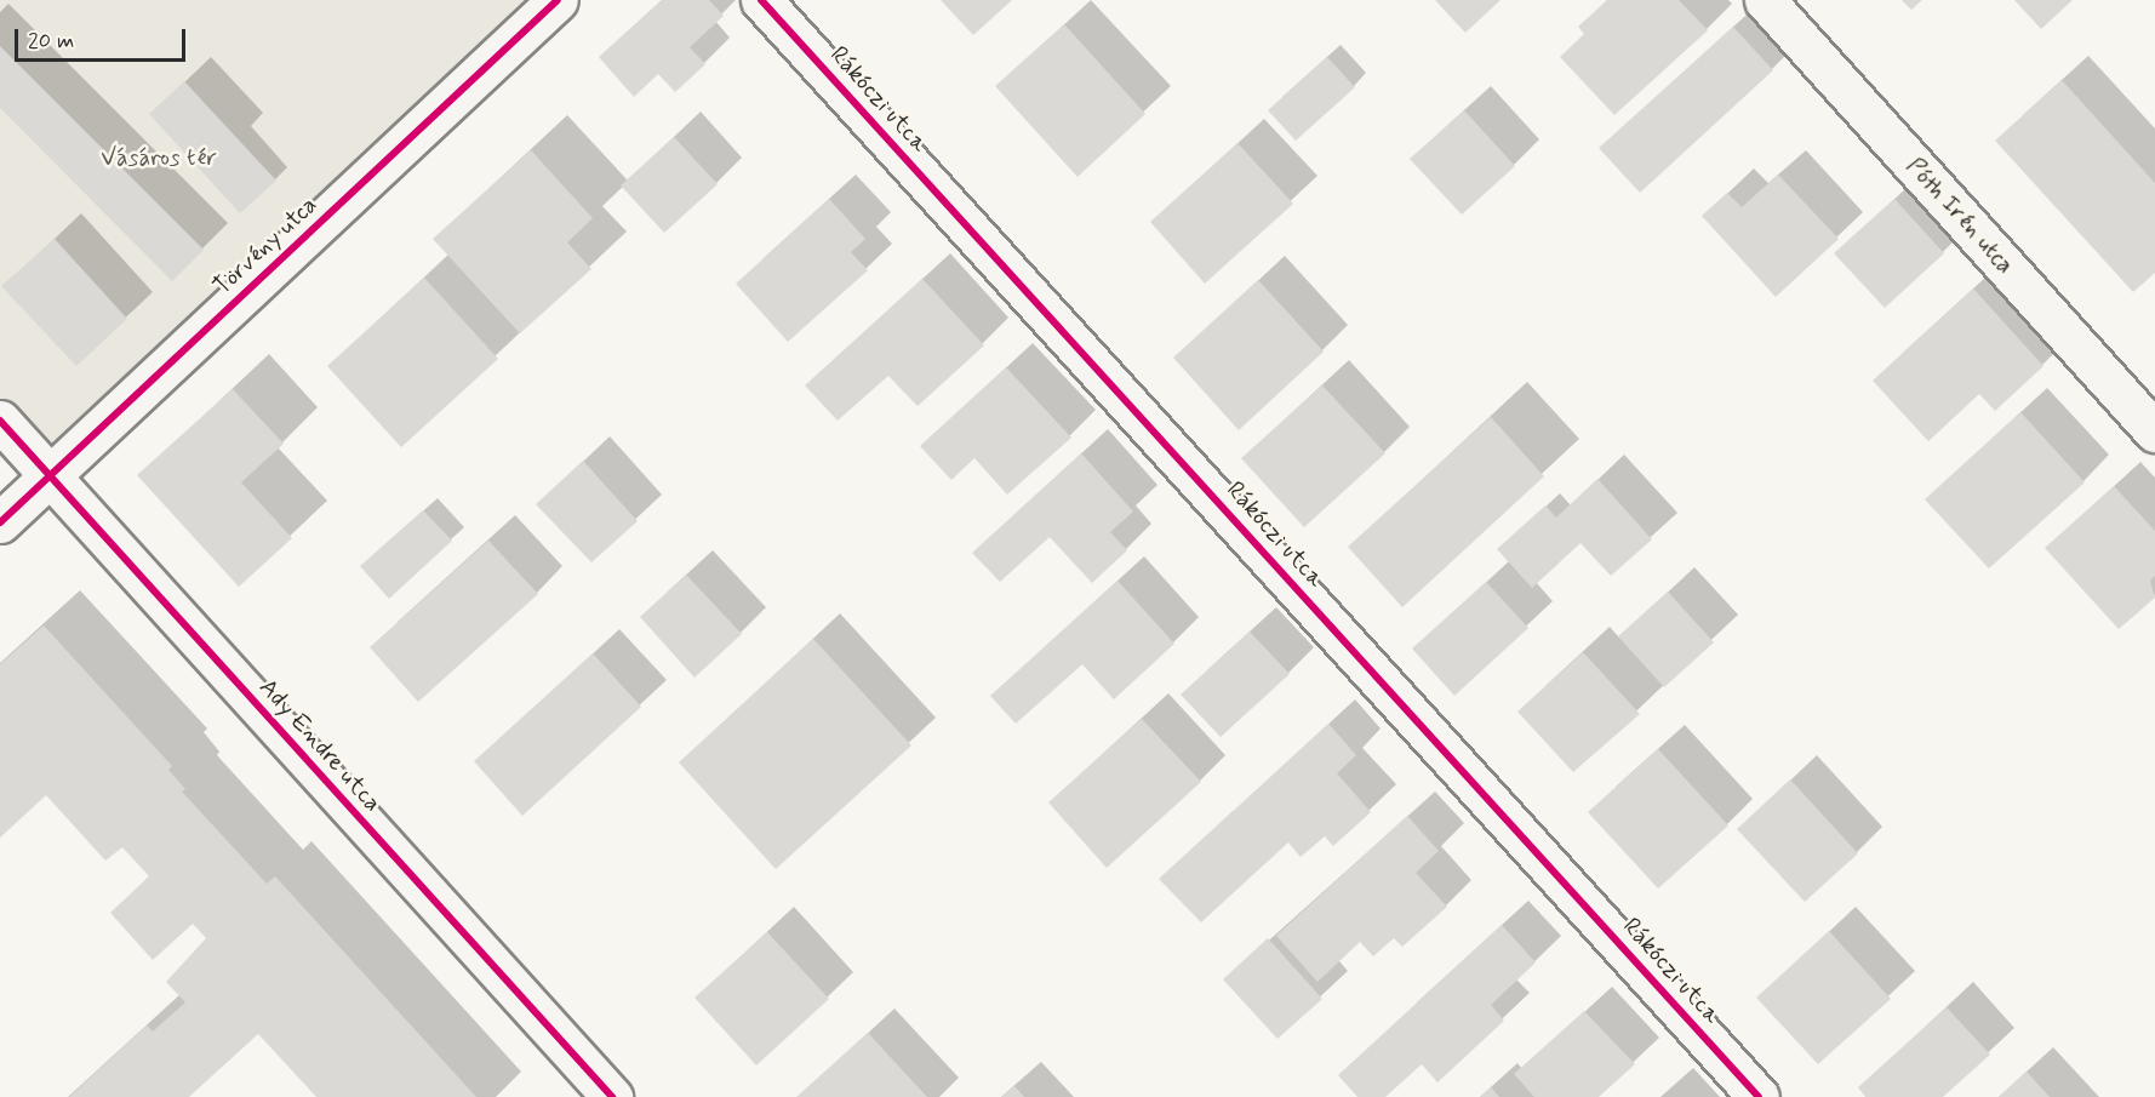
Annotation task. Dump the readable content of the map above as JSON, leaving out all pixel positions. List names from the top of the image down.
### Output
{
  "streets": {
    "street": [
      "Rákóczi utca",
      "Póth Irén utca",
      "Törvény utca",
      "Ady Endre utca"
    ]
  },
  "crossings": [
    ["Törvény utca", "Ady Endre utca"]
  ],
  "parks": ["Vásáros tér"],
  "scale_bar": "20 m"
}
